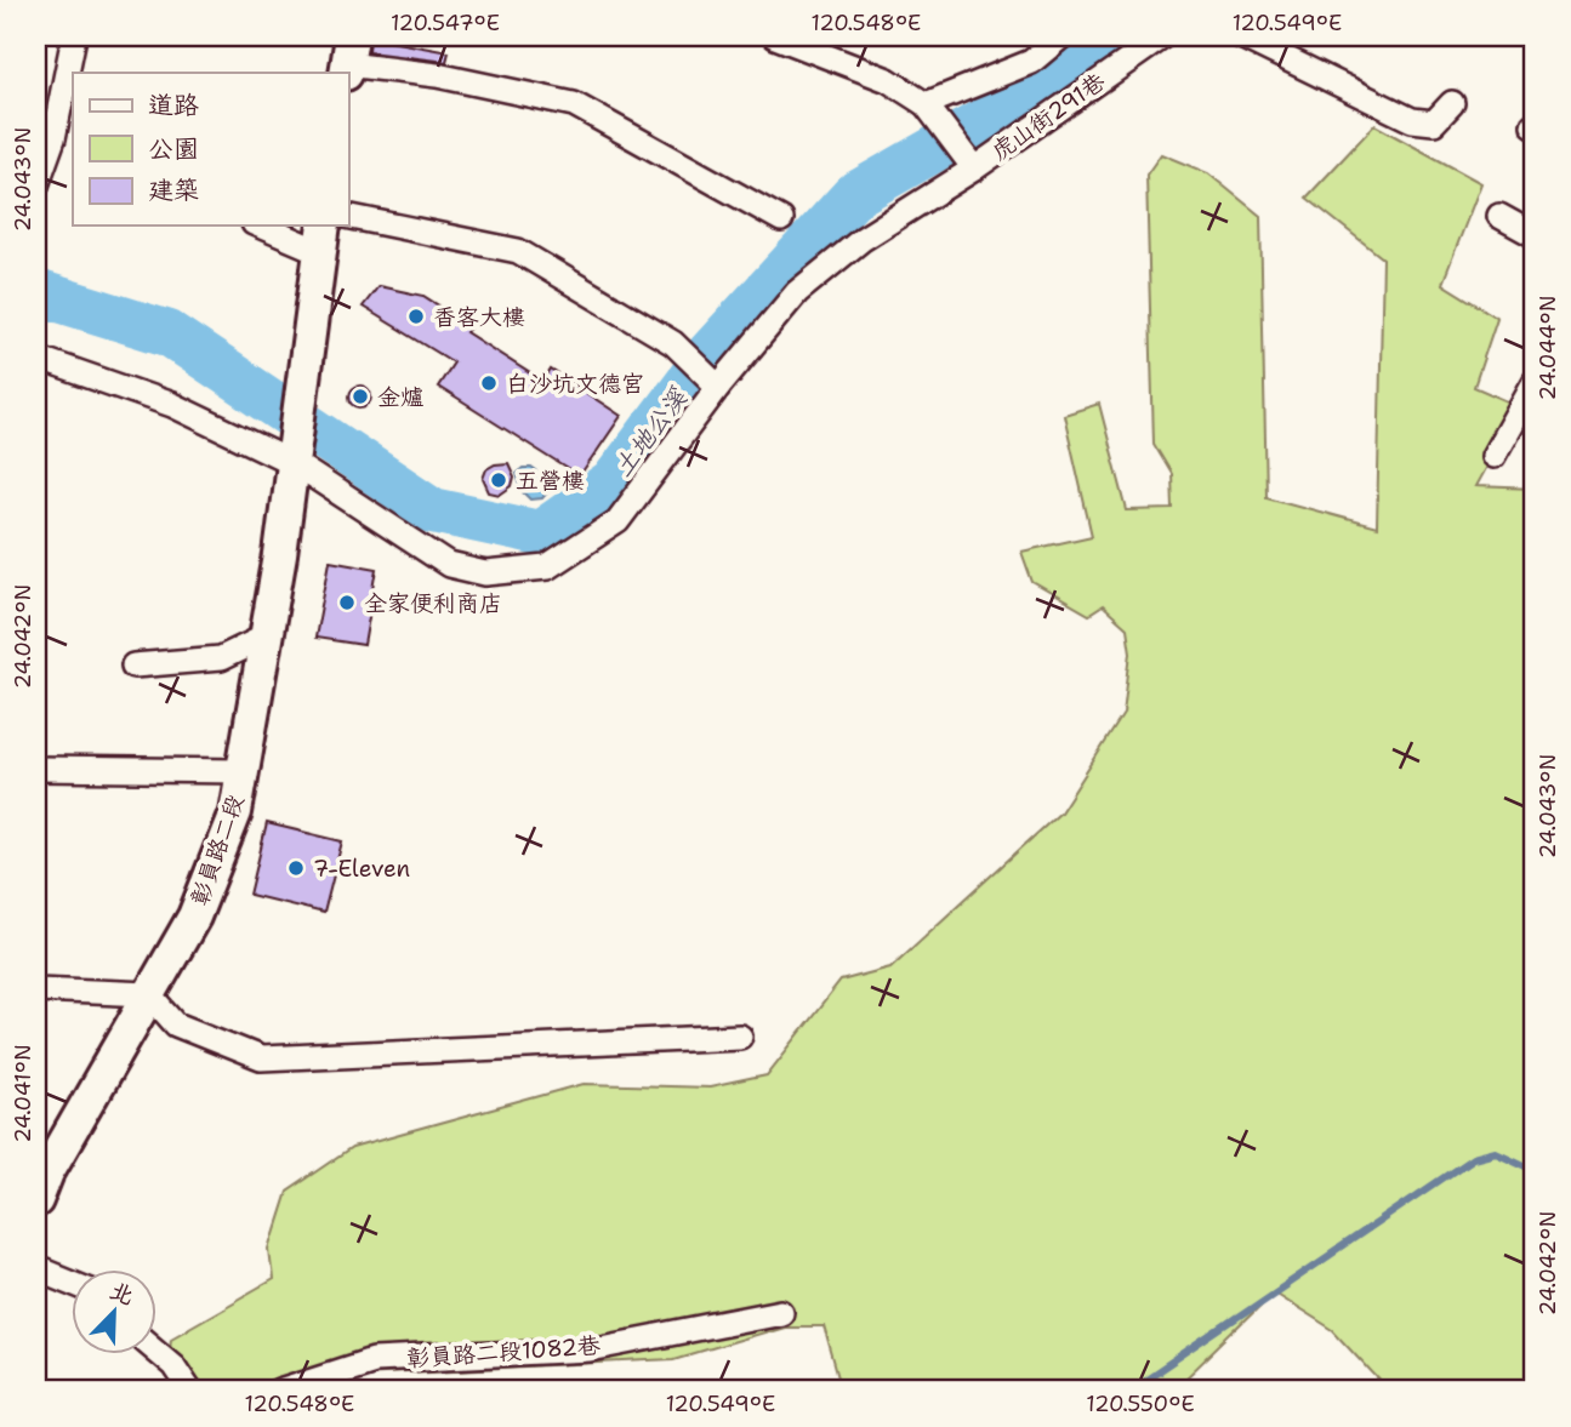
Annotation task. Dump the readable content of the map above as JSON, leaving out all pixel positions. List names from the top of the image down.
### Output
{
  "streets": {
    "main road": ["彰員路二段"],
    "street": ["虎山街291巷", "彰員路二段1082巷"]
  },
  "crossings": [
    ["虎山街291巷", "彰員路二段"]
  ],
  "water": ["土地公溪"],
  "places": [
    "香客大樓",
    "白沙坑文德宮",
    "金爐",
    "五營樓",
    "全家便利商店",
    "7-Eleven"
  ],
  "legend": ["道路", "公園", "建築"],
  "north": "top right",
  "coordinates": [
    "120.547°E",
    "120.548°E",
    "120.549°E",
    "24.043°N",
    "24.044°N",
    "24.042°N",
    "24.041°N",
    "120.550°E"
  ]
}
